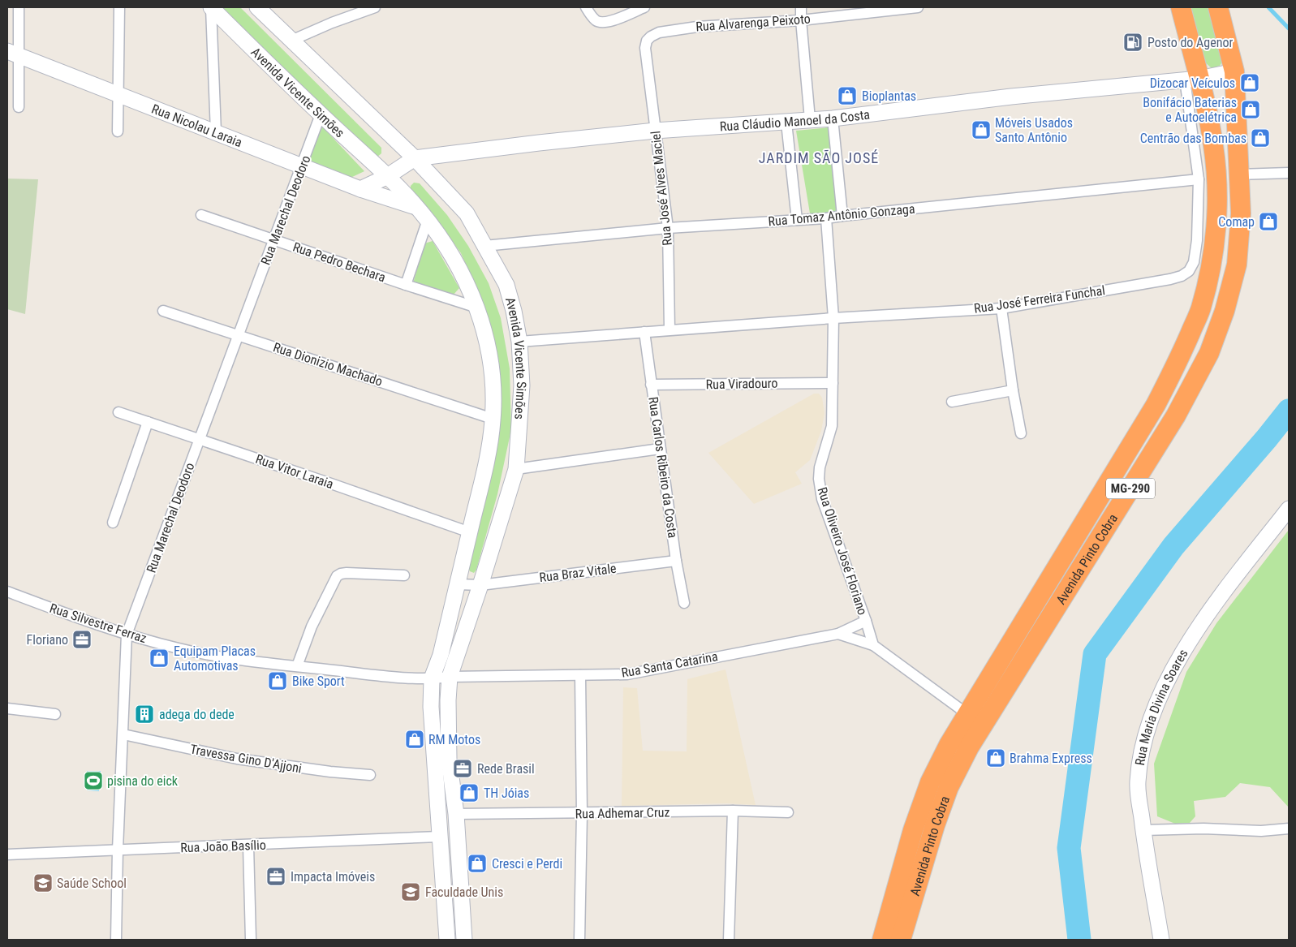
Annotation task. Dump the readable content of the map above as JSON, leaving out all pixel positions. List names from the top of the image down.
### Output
{
  "streets": {
    "highway": ["MG-290", "Avenida Pinto Cobra"],
    "main road": [
      "Avenida Vicente Simões",
      "Rua Cláudio Manoel da Costa",
      "Rua Nicolau Laraia",
      "Rua Maria Divina Soares"
    ],
    "street": [
      "Rua Alvarenga Peixoto",
      "Rua José Alves Maciel",
      "Rua Marechal Deodoro",
      "Rua Tomaz Antônio Gonzaga",
      "Rua Pedro Bechara",
      "Rua José Ferreira Funchal",
      "Rua Dionizio Machado",
      "Rua Viradouro",
      "Rua Carlos Ribeiro da Costa",
      "Rua Vitor Laraia",
      "Rua Oliveiro José Floriano",
      "Rua Braz Vitale",
      "Rua Silvestre Ferraz",
      "Rua Santa Catarina",
      "Travessa Gino D'Ajjoni",
      "Rua Adhemar Cruz",
      "Rua João Basílio"
    ]
  },
  "crossings": [
    ["Rua Alvarenga Peixoto", "Rua José Alves Maciel"],
    ["Avenida Vicente Simões", "Rua Cláudio Manoel da Costa"],
    ["Avenida Vicente Simões", "Rua Nicolau Laraia"],
    ["Avenida Vicente Simões", "Rua Marechal Deodoro"],
    ["Avenida Vicente Simões", "Rua Tomaz Antônio Gonzaga"],
    ["Avenida Vicente Simões", "Rua Pedro Bechara"],
    ["Avenida Vicente Simões", "Rua José Ferreira Funchal"],
    ["Avenida Vicente Simões", "Rua Dionizio Machado"],
    ["Avenida Vicente Simões", "Rua Vitor Laraia"],
    ["Avenida Vicente Simões", "Rua Braz Vitale"],
    ["Avenida Vicente Simões", "Rua Silvestre Ferraz"],
    ["Avenida Vicente Simões", "Rua Santa Catarina"],
    ["Avenida Vicente Simões", "Rua Adhemar Cruz"],
    ["Avenida Vicente Simões", "Rua João Basílio"],
    ["Rua Cláudio Manoel da Costa", "Rua José Alves Maciel"],
    ["Rua Cláudio Manoel da Costa", "Rua José Ferreira Funchal"],
    ["Rua Cláudio Manoel da Costa", "Avenida Pinto Cobra"],
    ["Rua Nicolau Laraia", "Rua Marechal Deodoro"],
    ["Rua José Alves Maciel", "Rua Tomaz Antônio Gonzaga"],
    ["Rua José Alves Maciel", "Rua José Ferreira Funchal"],
    ["Rua Marechal Deodoro", "Rua Pedro Bechara"],
    ["Rua Marechal Deodoro", "Rua Dionizio Machado"],
    ["Rua Marechal Deodoro", "Rua Vitor Laraia"],
    ["Rua Marechal Deodoro", "Rua Silvestre Ferraz"],
    ["Rua Marechal Deodoro", "Travessa Gino D'Ajjoni"],
    ["Rua Marechal Deodoro", "Rua João Basílio"],
    ["Rua Tomaz Antônio Gonzaga", "Rua José Ferreira Funchal"],
    ["Rua Tomaz Antônio Gonzaga", "Rua Oliveiro José Floriano"],
    ["Rua José Ferreira Funchal", "Rua Carlos Ribeiro da Costa"],
    ["Rua José Ferreira Funchal", "Rua Oliveiro José Floriano"],
    ["Rua José Ferreira Funchal", "Avenida Pinto Cobra"],
    ["Rua Viradouro", "Rua Carlos Ribeiro da Costa"],
    ["Rua Viradouro", "Rua Oliveiro José Floriano"],
    ["Rua Carlos Ribeiro da Costa", "Rua Braz Vitale"],
    ["Rua Oliveiro José Floriano", "Rua Santa Catarina"]
  ],
  "districts": ["JARDIM SÃO JOSÉ"],
  "places": {
    "fuel station": ["Posto do Agenor"],
    "shop": [
      "Dizocar Veículos",
      "Bioplantas",
      "Bonifácio Baterias e Autoelétrica",
      "Móveis Usados Santo Antônio",
      "Centrão das Bombas",
      "Comap",
      "Equipam Placas Automotivas",
      "Bike Sport",
      "RM Motos",
      "Brahma Express",
      "TH Jóias",
      "Cresci e Perdi"
    ],
    "office": ["Floriano", "Rede Brasil", "Impacta Imóveis"],
    "building": ["adega do dede"],
    "sports": ["pisina do eick"],
    "school or university": ["Saúde School", "Faculdade Unis"]
  }
}
